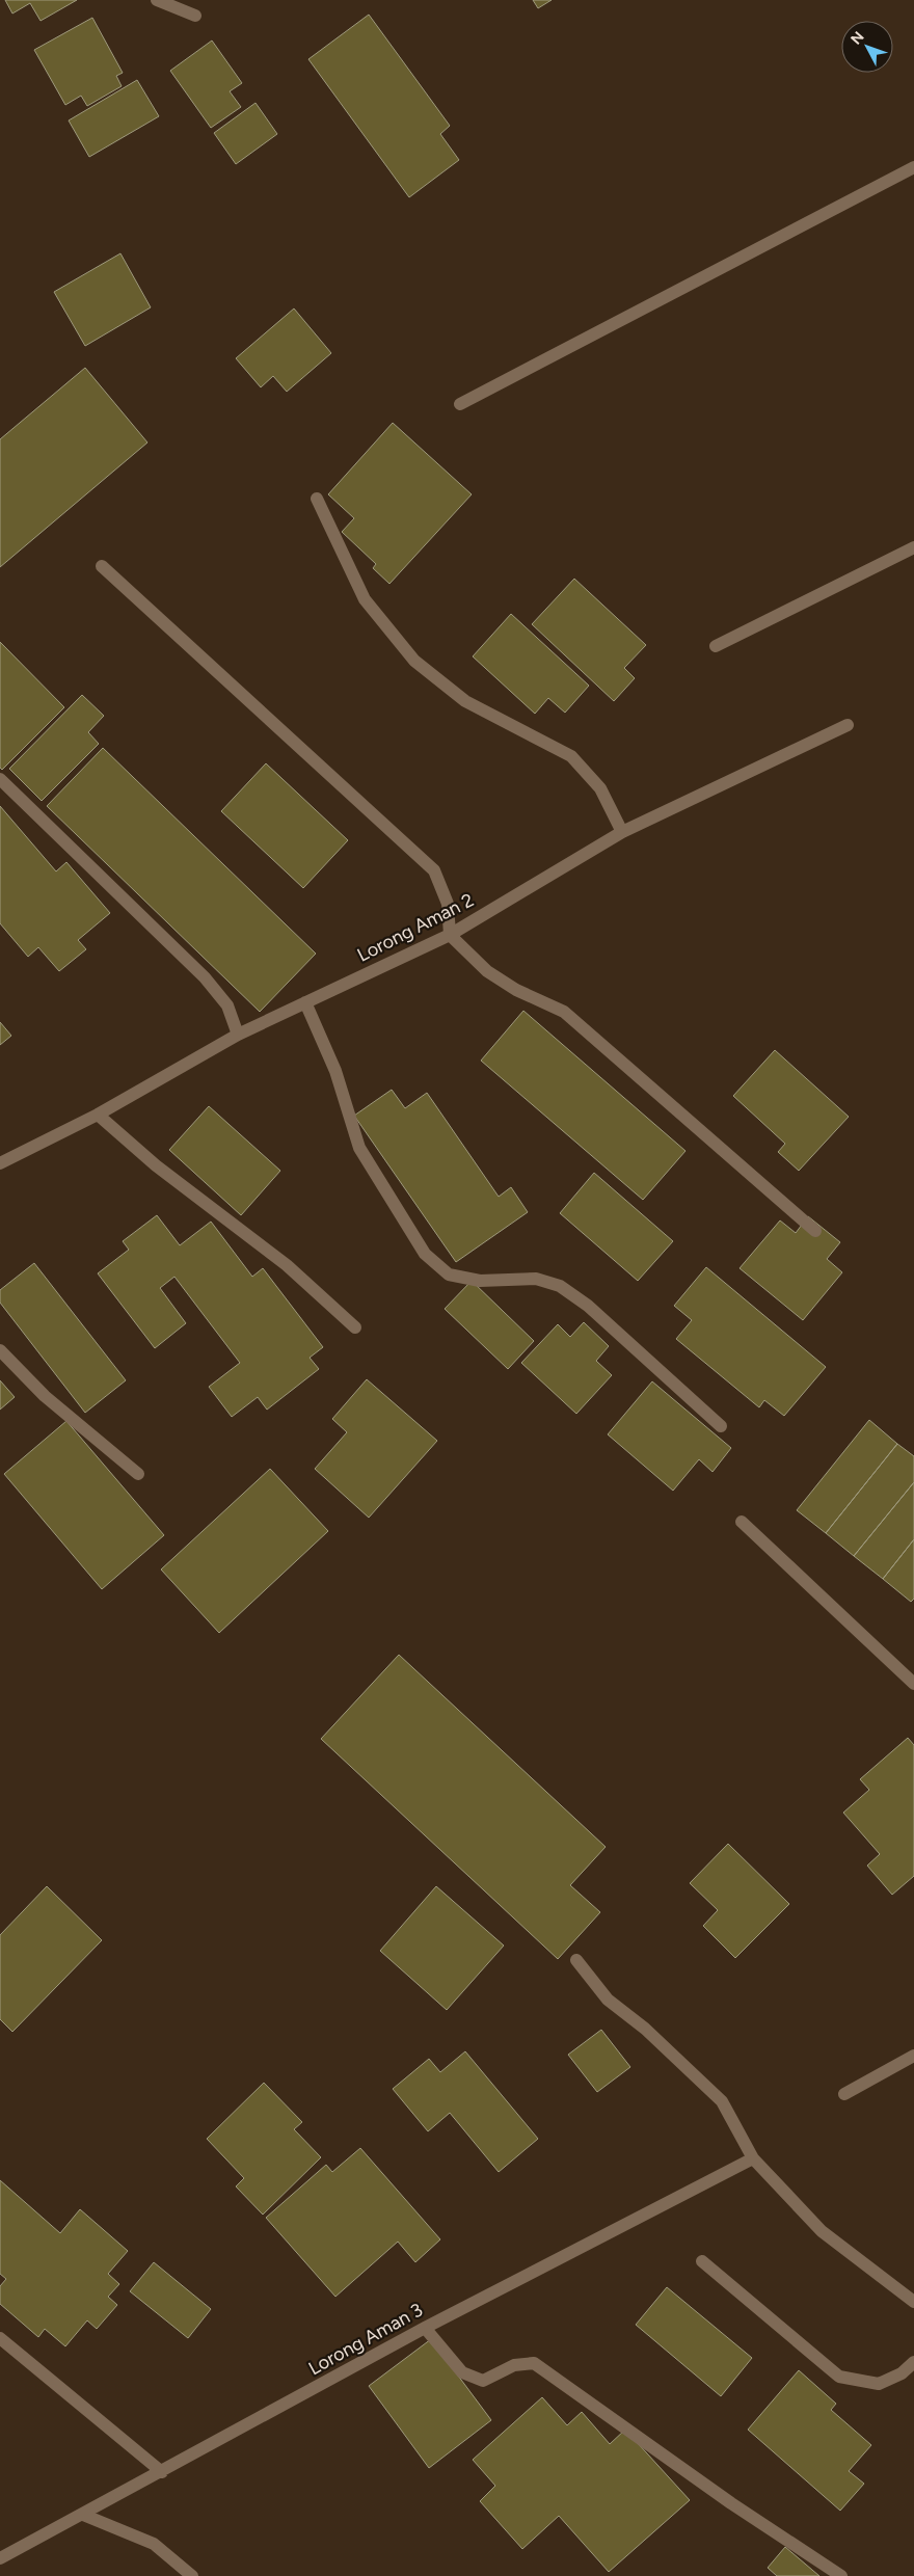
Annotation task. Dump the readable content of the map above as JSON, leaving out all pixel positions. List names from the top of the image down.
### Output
{
  "streets": {
    "street": ["Lorong Aman 2", "Lorong Aman 3"]
  },
  "north": "top left"
}
